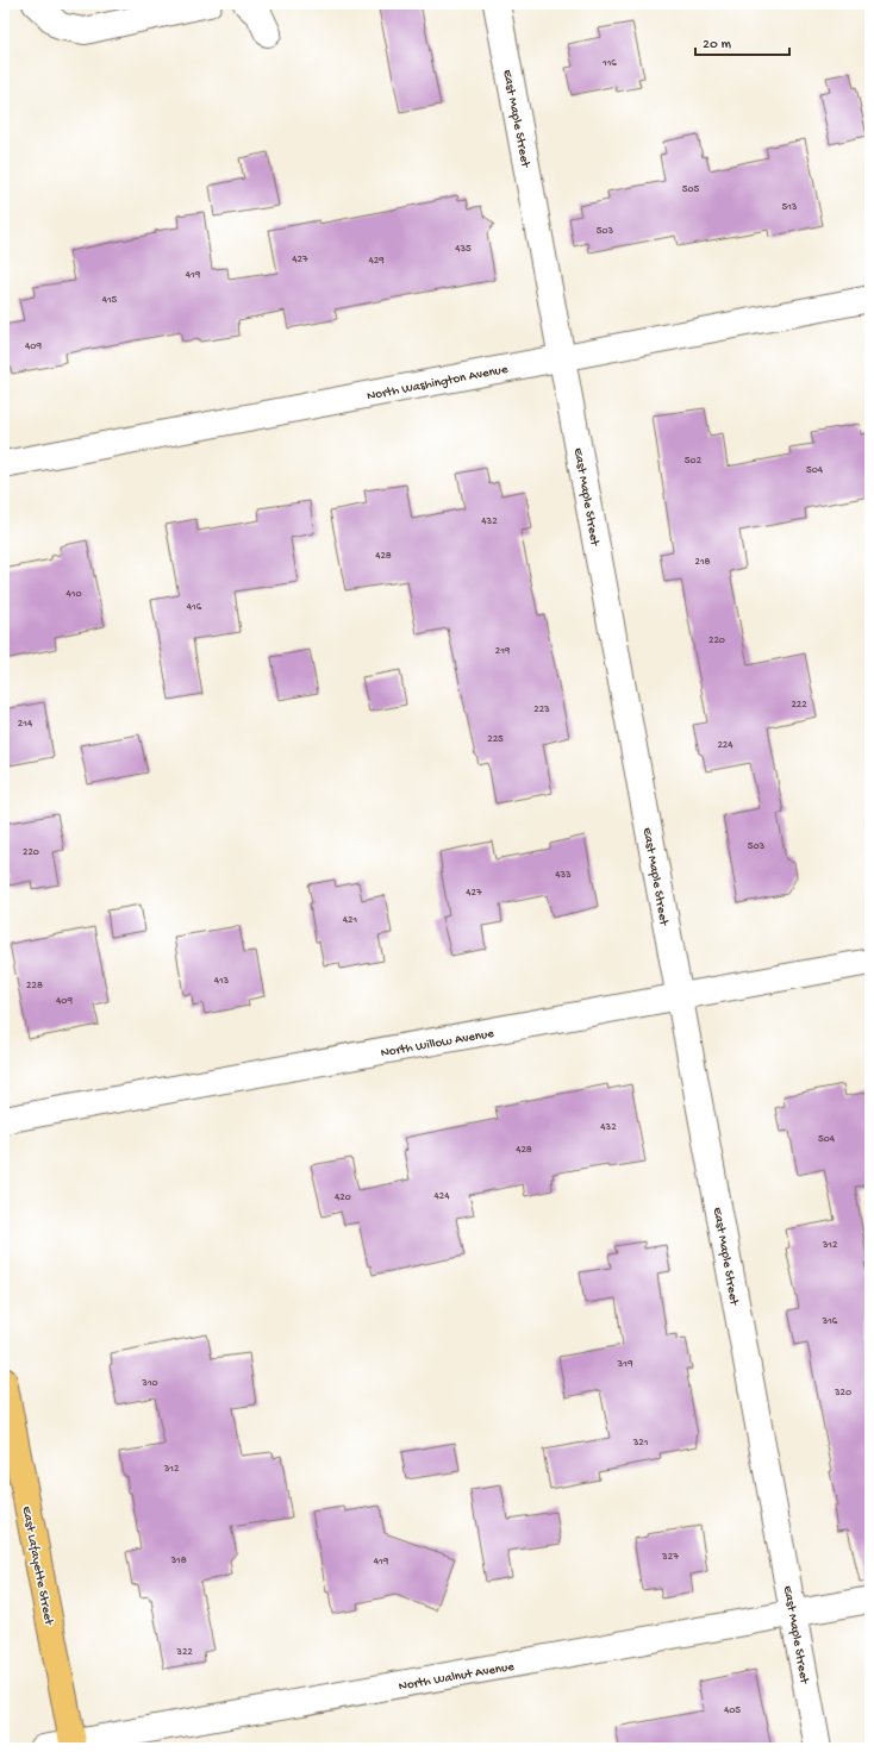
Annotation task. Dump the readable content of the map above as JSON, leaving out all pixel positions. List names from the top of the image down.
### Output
{
  "streets": {
    "main road": ["East Lafayette Street"],
    "street": [
      "East Maple Street",
      "North Washington Avenue",
      "North Willow Avenue",
      "North Walnut Avenue"
    ]
  },
  "crossings": [
    ["East Maple Street", "North Washington Avenue"],
    ["East Maple Street", "North Willow Avenue"],
    ["East Maple Street", "North Walnut Avenue"],
    ["East Lafayette Street", "North Walnut Avenue"]
  ],
  "house_numbers": [
    "116",
    "505",
    "513",
    "503",
    "435",
    "427",
    "429",
    "419",
    "415",
    "409",
    "502",
    "504",
    "432",
    "428",
    "218",
    "410",
    "416",
    "220",
    "219",
    "222",
    "223",
    "214",
    "225",
    "224",
    "503",
    "220",
    "433",
    "427",
    "421",
    "413",
    "228",
    "409",
    "432",
    "504",
    "428",
    "424",
    "420",
    "312",
    "316",
    "319",
    "310",
    "320",
    "321",
    "312",
    "327",
    "318",
    "419",
    "322",
    "405"
  ],
  "scale_bar": "20 m"
}
